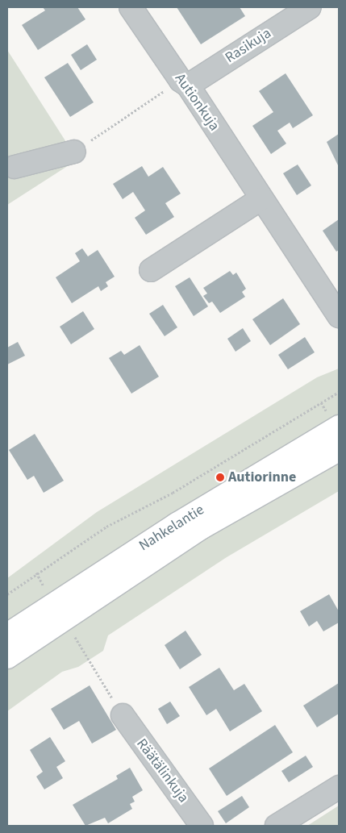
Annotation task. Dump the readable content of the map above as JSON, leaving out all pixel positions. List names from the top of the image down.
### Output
{
  "streets": {
    "main road": ["Nahkelantie"],
    "street": ["Rasikuja", "Autionkuja", "Räätälinkuja"]
  },
  "crossings": [
    ["Rasikuja", "Autionkuja"]
  ],
  "places": ["Autiorinne"]
}
